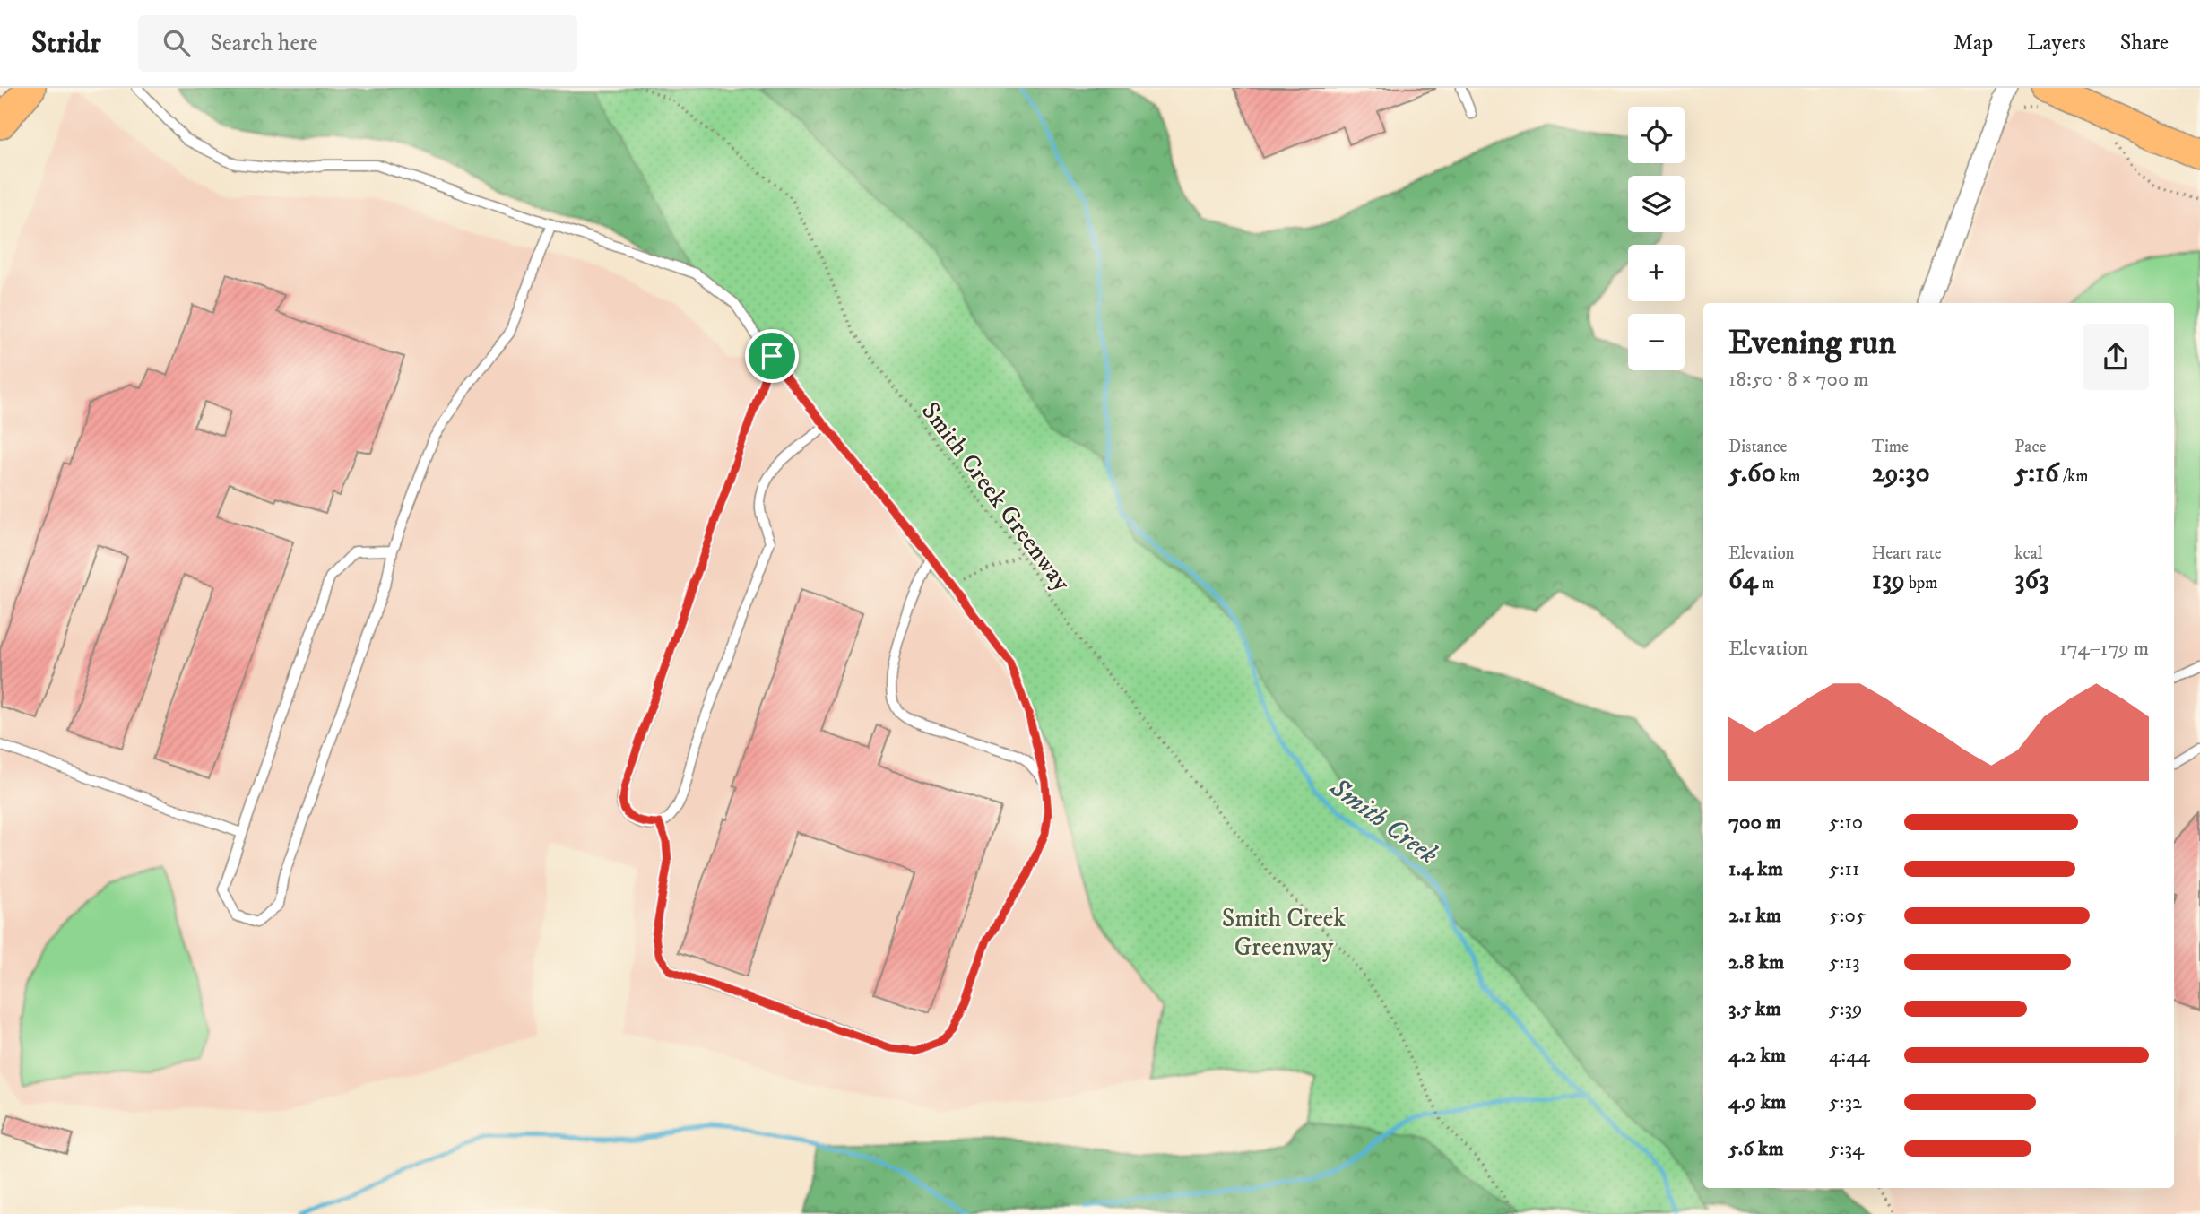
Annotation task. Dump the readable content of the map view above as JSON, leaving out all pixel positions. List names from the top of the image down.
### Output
{
  "streets": {
    "path": ["Smith Creek Greenway"]
  },
  "water": ["Smith Creek"],
  "parks": ["Smith Creek Greenway"],
  "page": {
    "header": "Stridr",
    "search": "Search here",
    "nav": ["Map", "Layers", "Share"],
    "map_buttons": ["+", "−"],
    "heading": ["Evening run", "18:50 · 8 × 700 m"],
    "stats": [
      ["Distance", "5.60 km"],
      ["Time", "29:30"],
      ["Pace", "5:16 /km"],
      ["Elevation", "64 m"],
      ["Heart rate", "139 bpm"],
      ["kcal", "363"]
    ],
    "chart": ["Elevation", "174–179 m"],
    "list": [
      {
        "name": "700 m",
        "note": "5:10"
      },
      {
        "name": "1.4 km",
        "note": "5:11"
      },
      {
        "name": "2.1 km",
        "note": "5:05"
      },
      {
        "name": "2.8 km",
        "note": "5:13"
      },
      {
        "name": "3.5 km",
        "note": "5:39"
      },
      {
        "name": "4.2 km",
        "note": "4:44"
      },
      {
        "name": "4.9 km",
        "note": "5:32"
      },
      {
        "name": "5.6 km",
        "note": "5:34"
      }
    ]
  }
}
